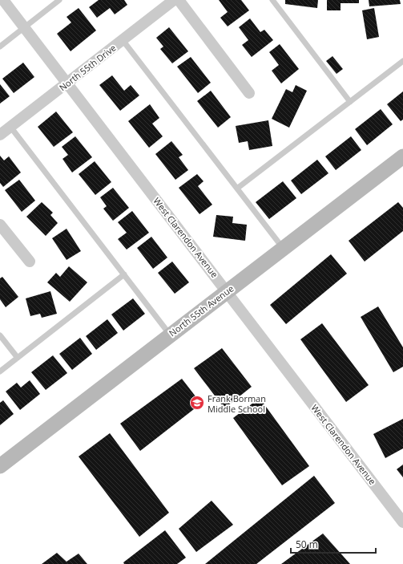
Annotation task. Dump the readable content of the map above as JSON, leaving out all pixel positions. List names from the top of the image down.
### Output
{
  "streets": {
    "street": ["North 55th Drive", "West Clarendon Avenue", "North 55th Avenue"]
  },
  "crossings": [
    ["North 55th Drive", "West Clarendon Avenue"],
    ["West Clarendon Avenue", "North 55th Avenue"]
  ],
  "places": {
    "school or university": ["Frank Borman Middle School"]
  },
  "scale_bar": "50 m"
}
